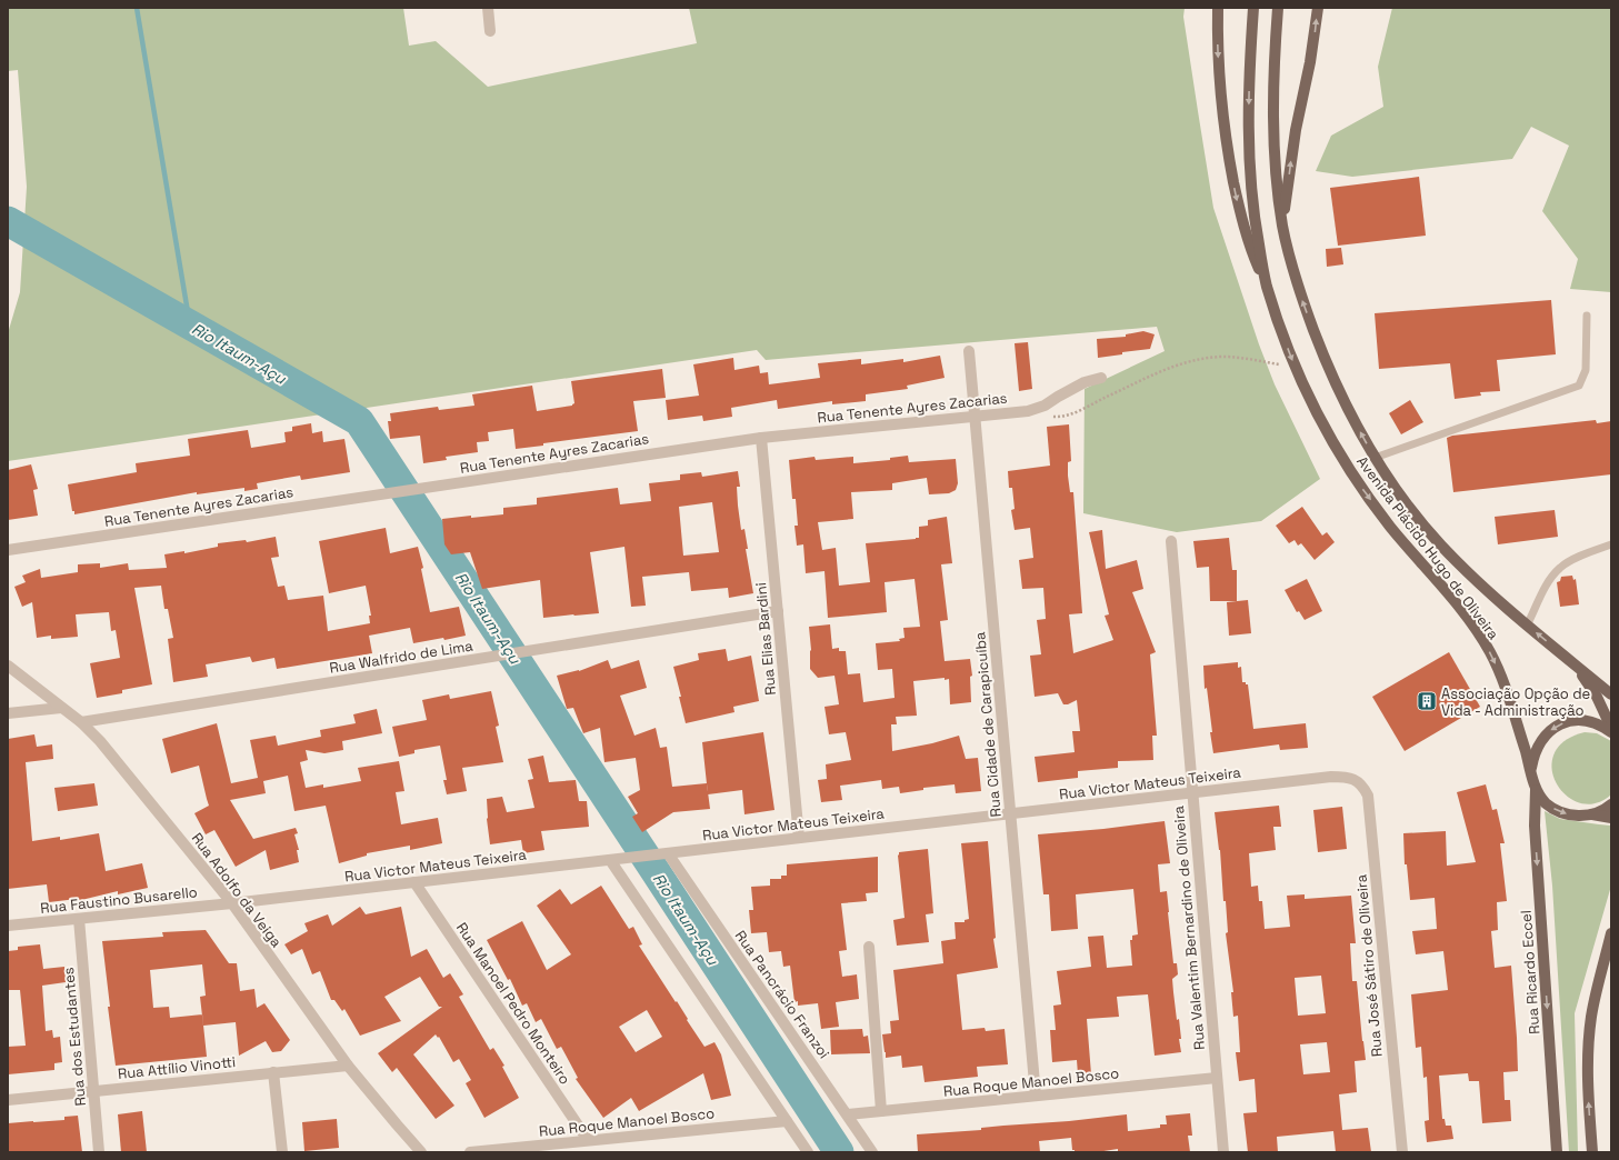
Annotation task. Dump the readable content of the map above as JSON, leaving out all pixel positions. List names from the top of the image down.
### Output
{
  "streets": {
    "main road": ["Avenida Plácido Hugo de Oliveira", "Rua Ricardo Eccel"],
    "street": [
      "Rua Tenente Ayres Zacarias",
      "Rua Elias Bardini",
      "Rua Walfrido de Lima",
      "Rua Cidade de Carapicuíba",
      "Rua Victor Mateus Teixeira",
      "Rua Adolfo da Veiga",
      "Rua Faustino Busarello",
      "Rua Valentim Bernardino de Oliveira",
      "Rua José Sátiro de Oliveira",
      "Rua Pancrácio Franzoi",
      "Rua Manoel Pedro Monteiro",
      "Rua dos Estudantes",
      "Rua Attílio Vinotti",
      "Rua Roque Manoel Bosco"
    ]
  },
  "crossings": [
    ["Rua Tenente Ayres Zacarias", "Rua Elias Bardini"],
    ["Rua Tenente Ayres Zacarias", "Rua Cidade de Carapicuíba"],
    ["Avenida Plácido Hugo de Oliveira", "Rua Ricardo Eccel"],
    ["Rua Elias Bardini", "Rua Walfrido de Lima"],
    ["Rua Elias Bardini", "Rua Victor Mateus Teixeira"],
    ["Rua Walfrido de Lima", "Rua Adolfo da Veiga"],
    ["Rua Cidade de Carapicuíba", "Rua Victor Mateus Teixeira"],
    ["Rua Cidade de Carapicuíba", "Rua Roque Manoel Bosco"],
    ["Rua Victor Mateus Teixeira", "Rua Adolfo da Veiga"],
    ["Rua Victor Mateus Teixeira", "Rua Faustino Busarello"],
    ["Rua Victor Mateus Teixeira", "Rua Valentim Bernardino de Oliveira"],
    ["Rua Victor Mateus Teixeira", "Rua José Sátiro de Oliveira"],
    ["Rua Victor Mateus Teixeira", "Rua Pancrácio Franzoi"],
    ["Rua Victor Mateus Teixeira", "Rua Manoel Pedro Monteiro"],
    ["Rua Adolfo da Veiga", "Rua Faustino Busarello"],
    ["Rua Adolfo da Veiga", "Rua Attílio Vinotti"],
    ["Rua Faustino Busarello", "Rua dos Estudantes"],
    ["Rua Valentim Bernardino de Oliveira", "Rua Roque Manoel Bosco"],
    ["Rua Pancrácio Franzoi", "Rua Roque Manoel Bosco"],
    ["Rua Manoel Pedro Monteiro", "Rua Roque Manoel Bosco"],
    ["Rua dos Estudantes", "Rua Attílio Vinotti"]
  ],
  "water": ["Rio Itaum-Açu"],
  "places": {
    "building": ["Associação Opção de Vida - Administração"]
  }
}
